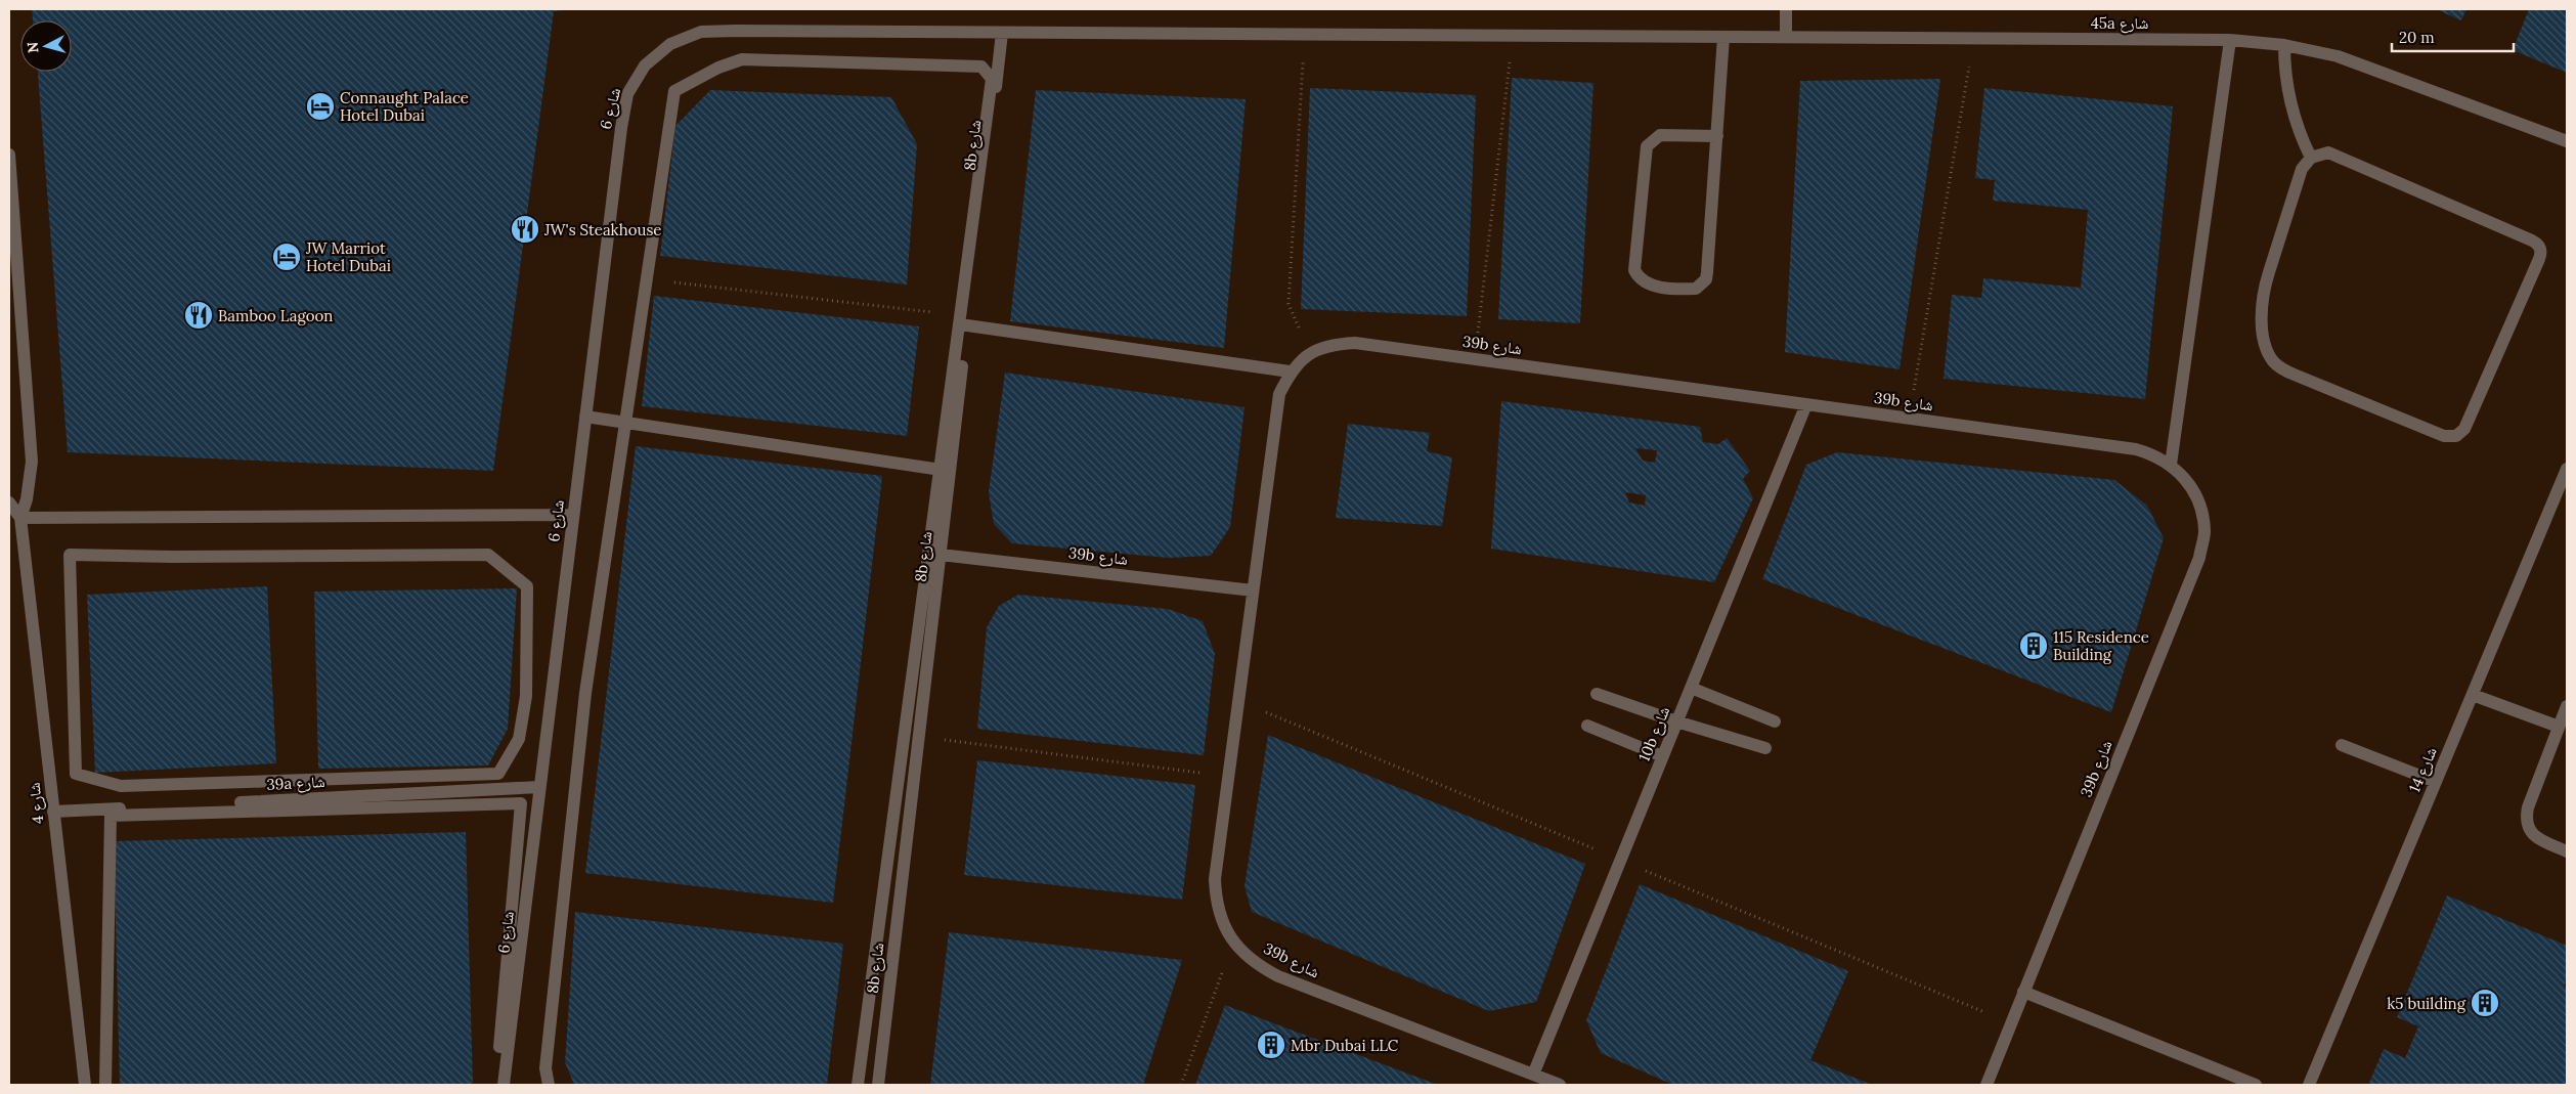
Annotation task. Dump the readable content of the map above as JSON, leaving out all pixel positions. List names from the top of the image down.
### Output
{
  "streets": {
    "street": [
      "45a شارع",
      "شارع 6",
      "8b شارع",
      "39b شارع",
      "10b شارع",
      "شارع 14",
      "39a شارع",
      "شارع 4"
    ]
  },
  "crossings": [
    ["45a شارع", "شارع 6"],
    ["45a شارع", "8b شارع"],
    ["شارع 6", "39a شارع"],
    ["8b شارع", "39b شارع"],
    ["39b شارع", "10b شارع"],
    ["39a شارع", "شارع 4"]
  ],
  "places": {
    "hotel": ["Connaught Palace Hotel Dubai", "JW Marriot Hotel Dubai"],
    "restaurant": ["JW's Steakhouse", "Bamboo Lagoon"],
    "building": ["115 Residence Building", "k5 building", "Mbr Dubai LLC"]
  },
  "scale_bar": "20 m",
  "north": "left"
}
